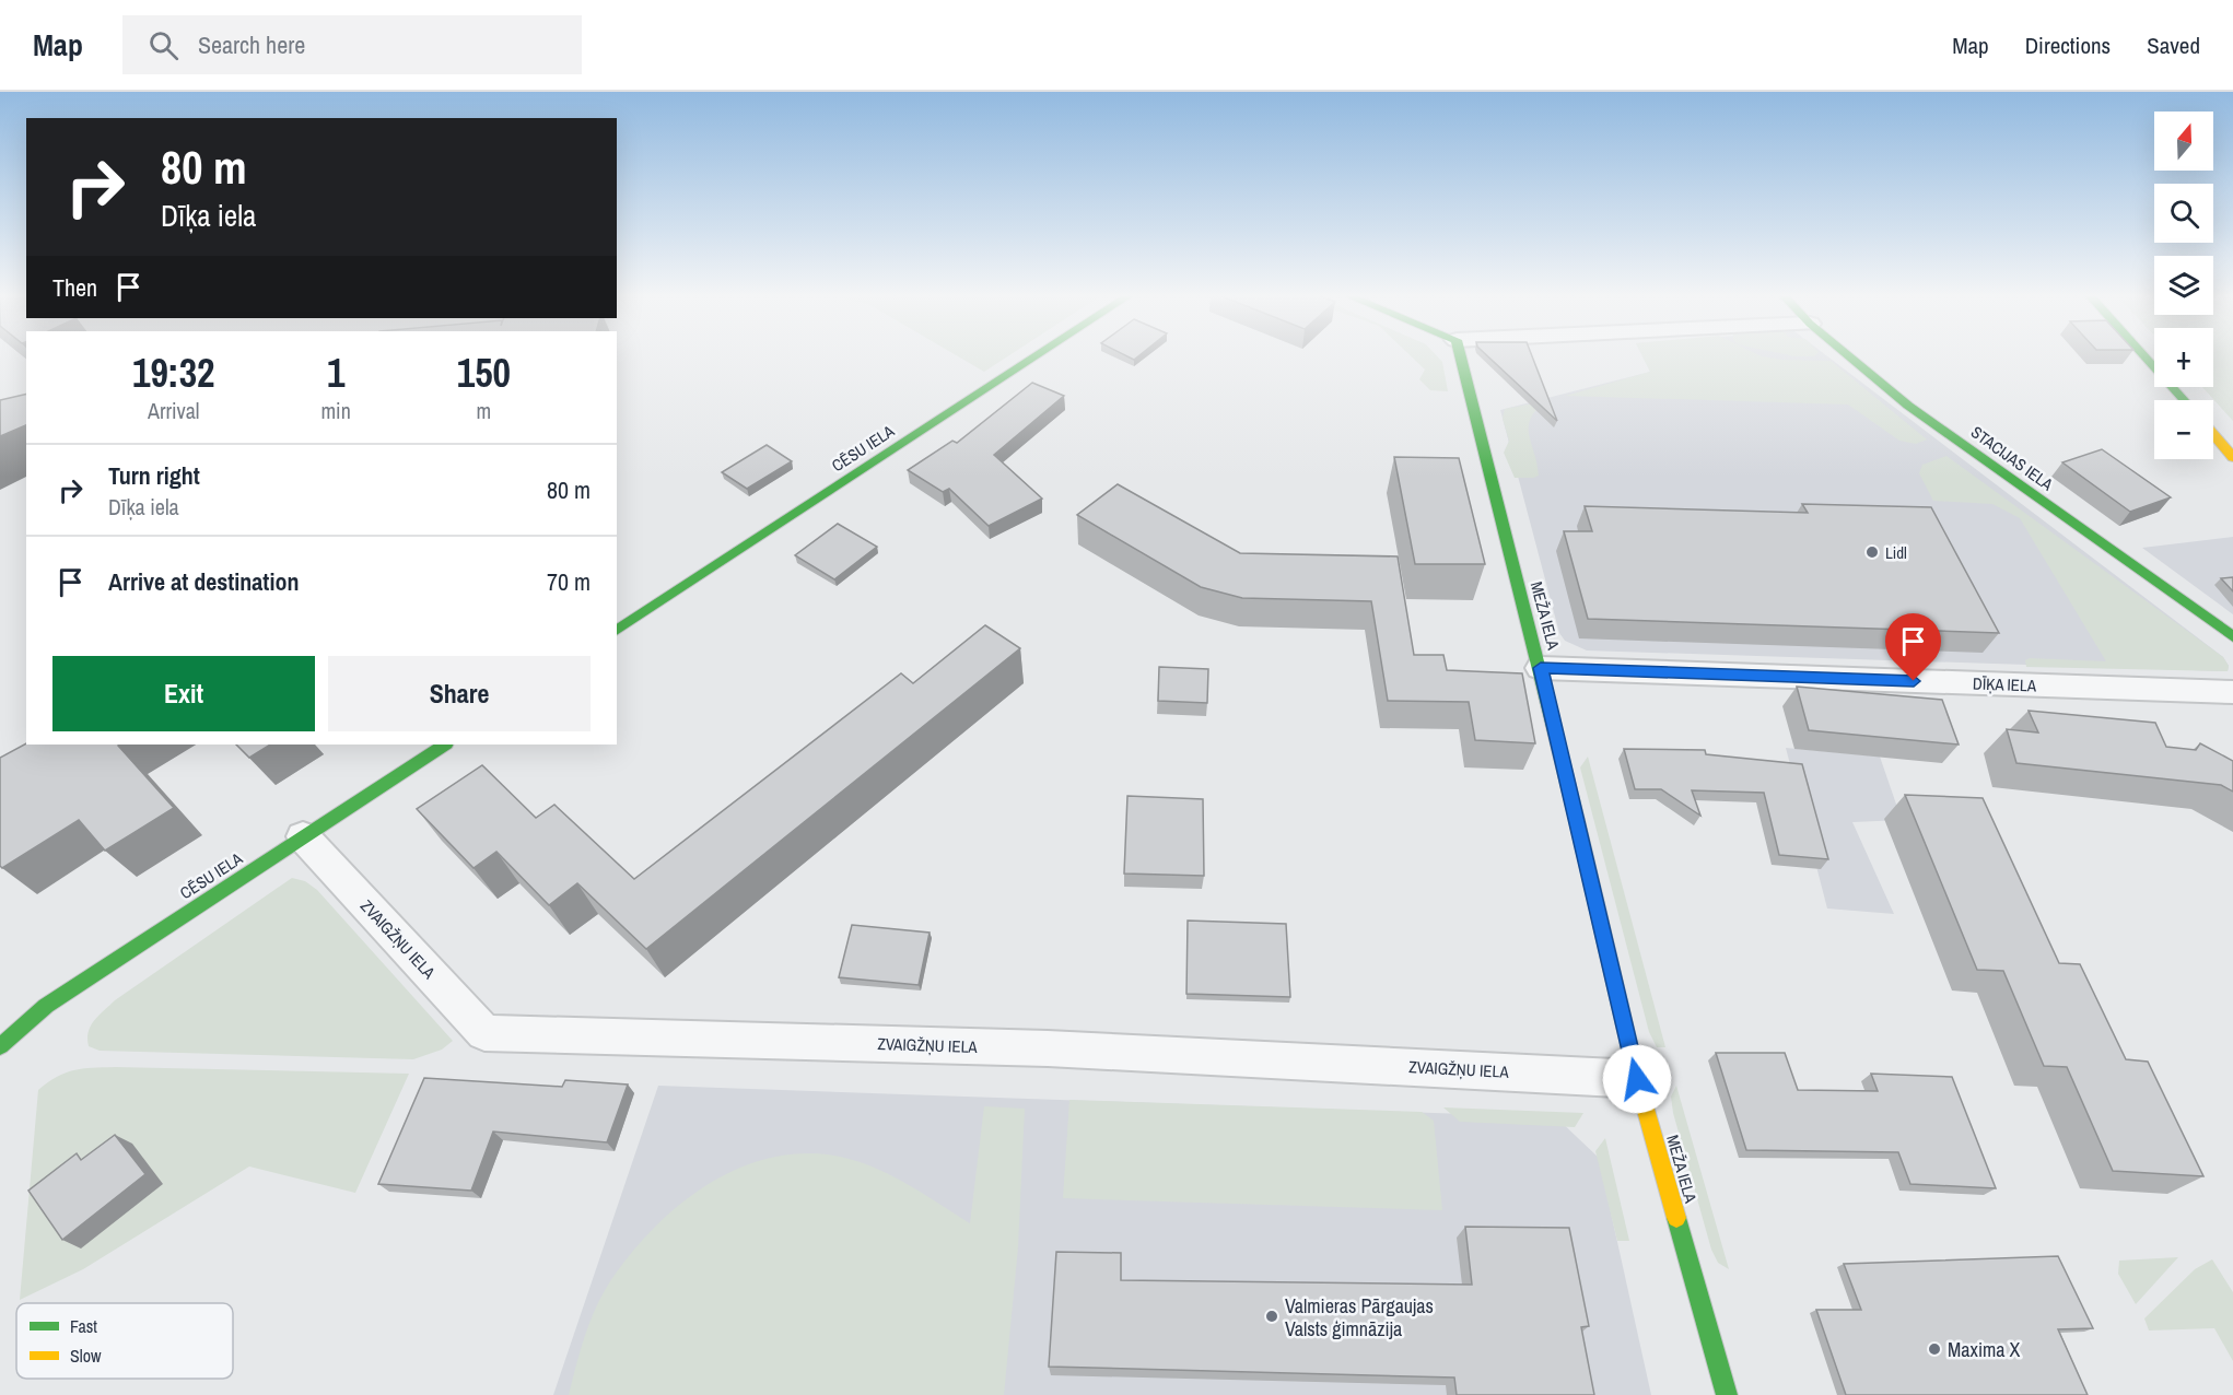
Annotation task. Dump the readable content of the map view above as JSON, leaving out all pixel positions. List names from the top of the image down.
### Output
{
  "streets": {
    "street": [
      "CĒSU IELA",
      "STACIJAS IELA",
      "MEŽA IELA",
      "DĪĶA IELA",
      "ZVAIGŽŅU IELA"
    ]
  },
  "crossings": [
    ["CĒSU IELA", "ZVAIGŽŅU IELA"],
    ["MEŽA IELA", "DĪĶA IELA"],
    ["MEŽA IELA", "ZVAIGŽŅU IELA"]
  ],
  "places": ["Lidl", "Valmieras Pārgaujas Valsts ģimnāzija", "Maxima X"],
  "legend": ["Fast", "Slow"],
  "north": "top",
  "page": {
    "header": "Map",
    "search": "Search here",
    "nav": ["Map", "Directions", "Saved"],
    "map_buttons": ["+", "−"],
    "turn": ["80 m", "Dīķa iela"],
    "then": "Then",
    "eta": [
      "19:32",
      "Arrival",
      "1",
      "min",
      "150",
      "m"
    ],
    "list": [
      {
        "name": "Turn right",
        "note": "Dīķa iela",
        "value": "80 m"
      },
      {
        "name": "Arrive at destination",
        "value": "70 m"
      }
    ],
    "buttons": ["Exit", "Share"]
  }
}
